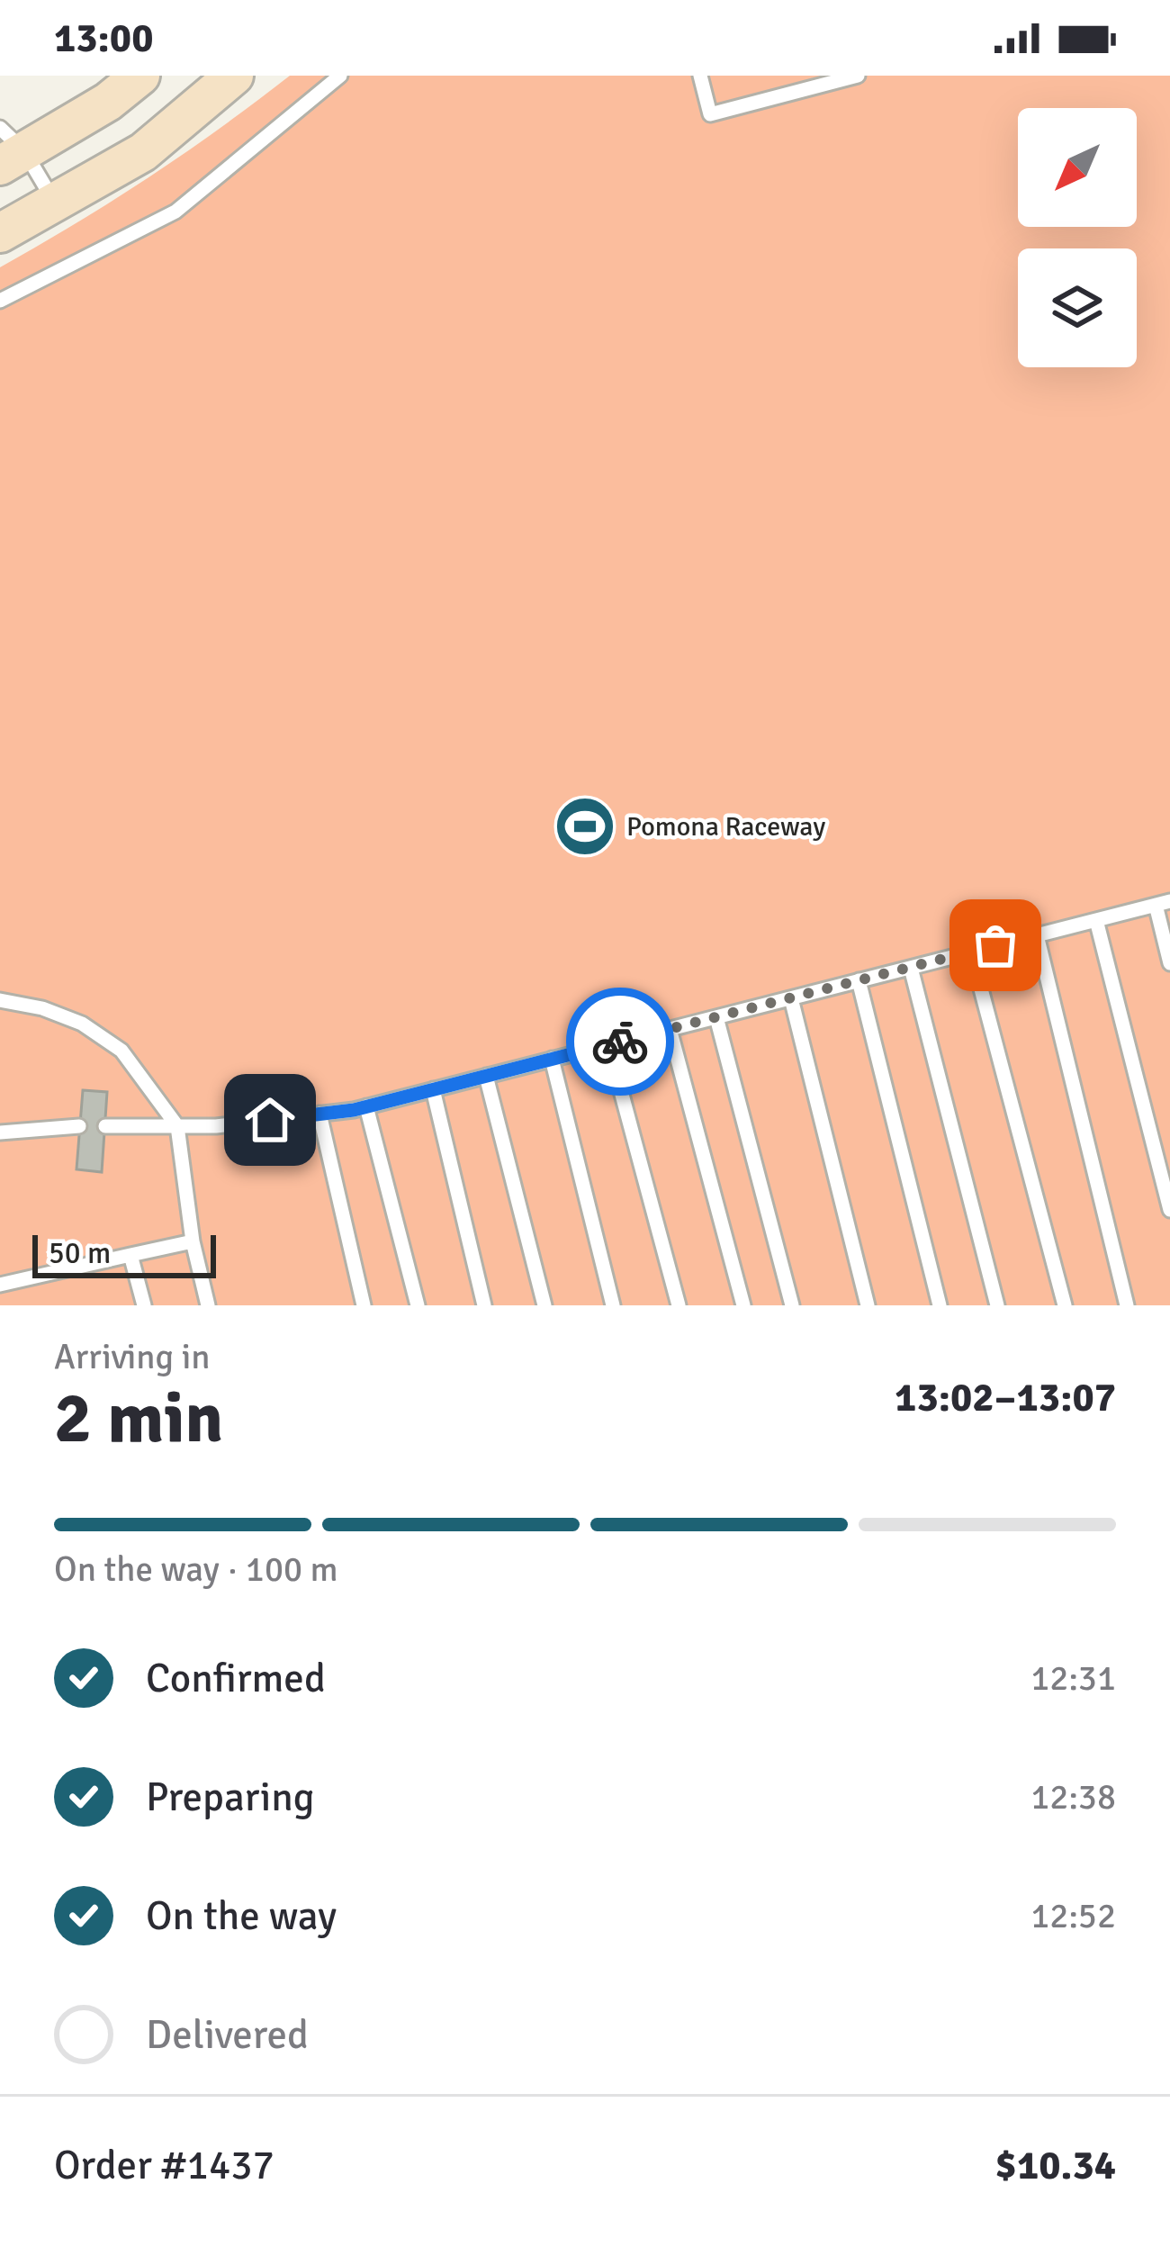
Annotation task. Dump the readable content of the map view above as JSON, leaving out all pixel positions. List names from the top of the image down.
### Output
{
  "places": {
    "sports": ["Pomona Raceway"]
  },
  "scale_bar": "50 m",
  "north": "bottom left",
  "page": {
    "status": "13:00",
    "scale": "50 m",
    "heading": ["2 min", "Arriving in", "13:02–13:07"],
    "panel": ["Order #1437", "$10.34"],
    "bar": "On the way · 100 m",
    "list": [
      ["Confirmed", "12:31"],
      ["Preparing", "12:38"],
      ["On the way", "12:52"],
      "Delivered"
    ]
  }
}
